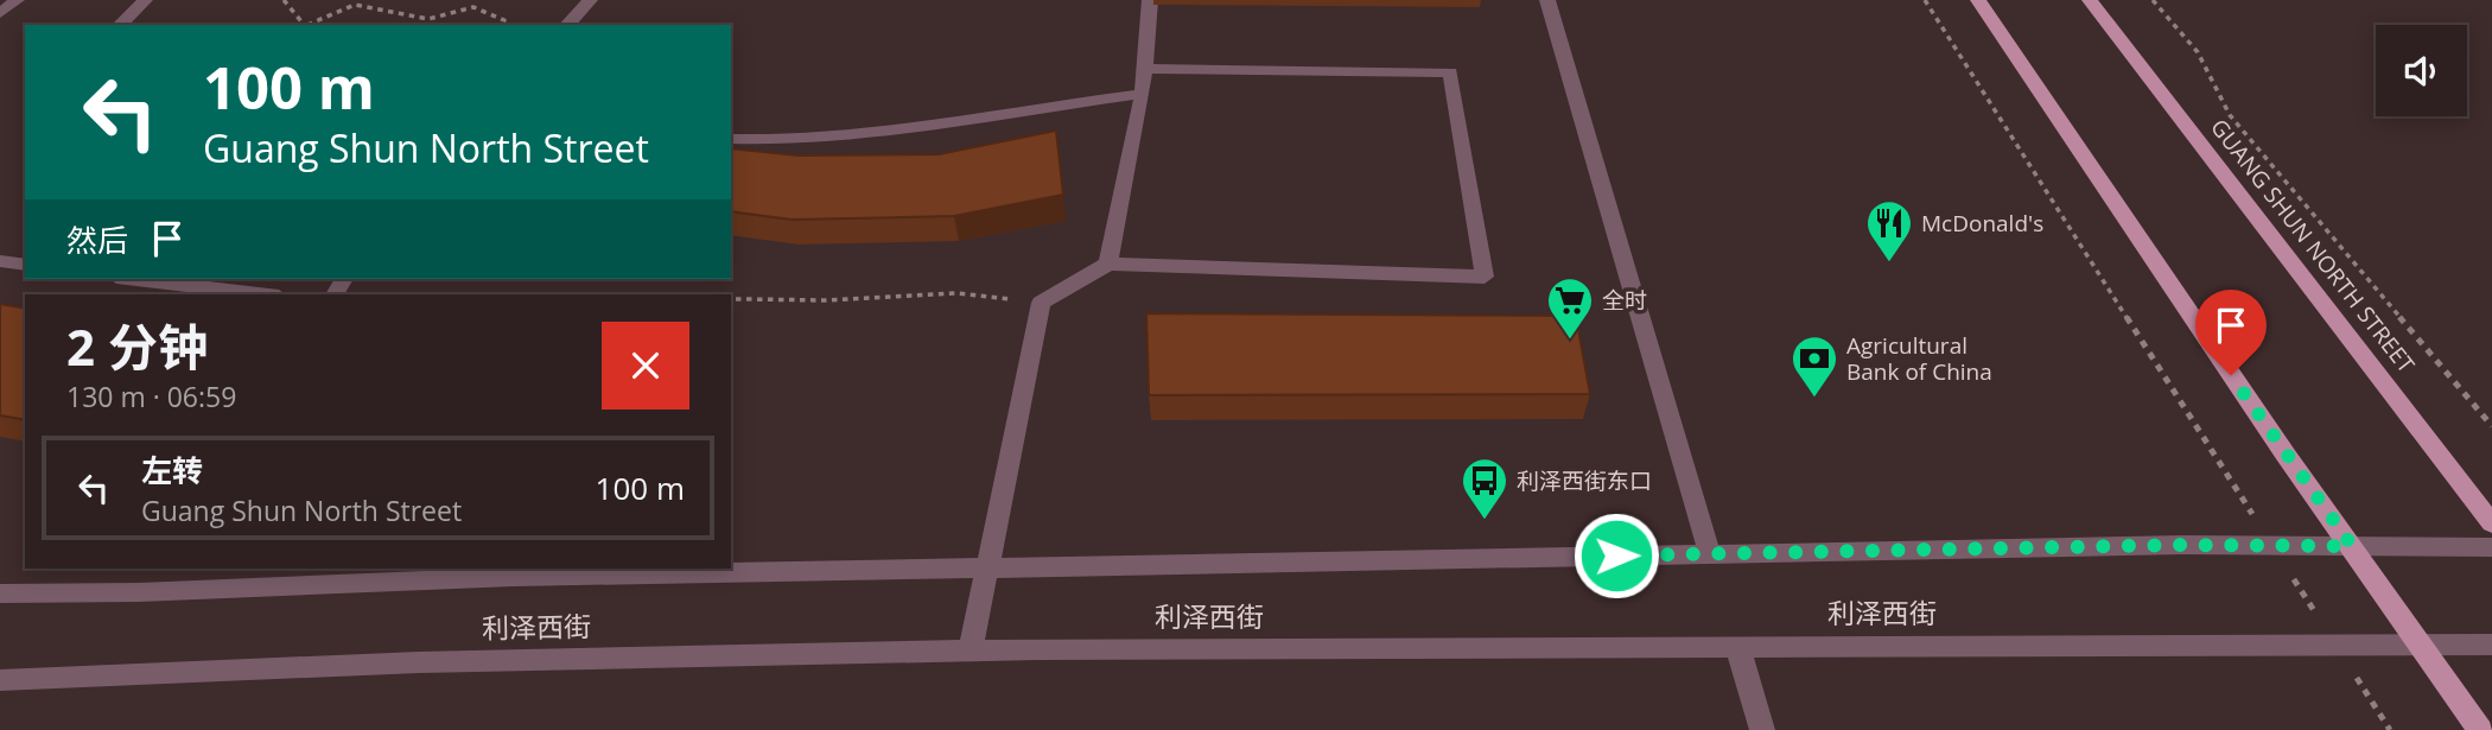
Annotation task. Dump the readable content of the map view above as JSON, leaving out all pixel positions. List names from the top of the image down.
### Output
{
  "streets": {
    "main road": ["GUANG SHUN NORTH STREET"],
    "street": ["利泽西街"]
  },
  "places": {
    "restaurant": ["McDonald's"],
    "supermarket": ["全时"],
    "bank": ["Agricultural Bank of China"],
    "bus stop": ["利泽西街东口"]
  },
  "page": {
    "turn": ["100 m", "Guang Shun North Street"],
    "then": "然后",
    "heading": ["2 分钟", "130 m · 06:59"],
    "list": [
      {
        "name": "左转",
        "note": "Guang Shun North Street",
        "value": "100 m"
      }
    ]
  }
}
